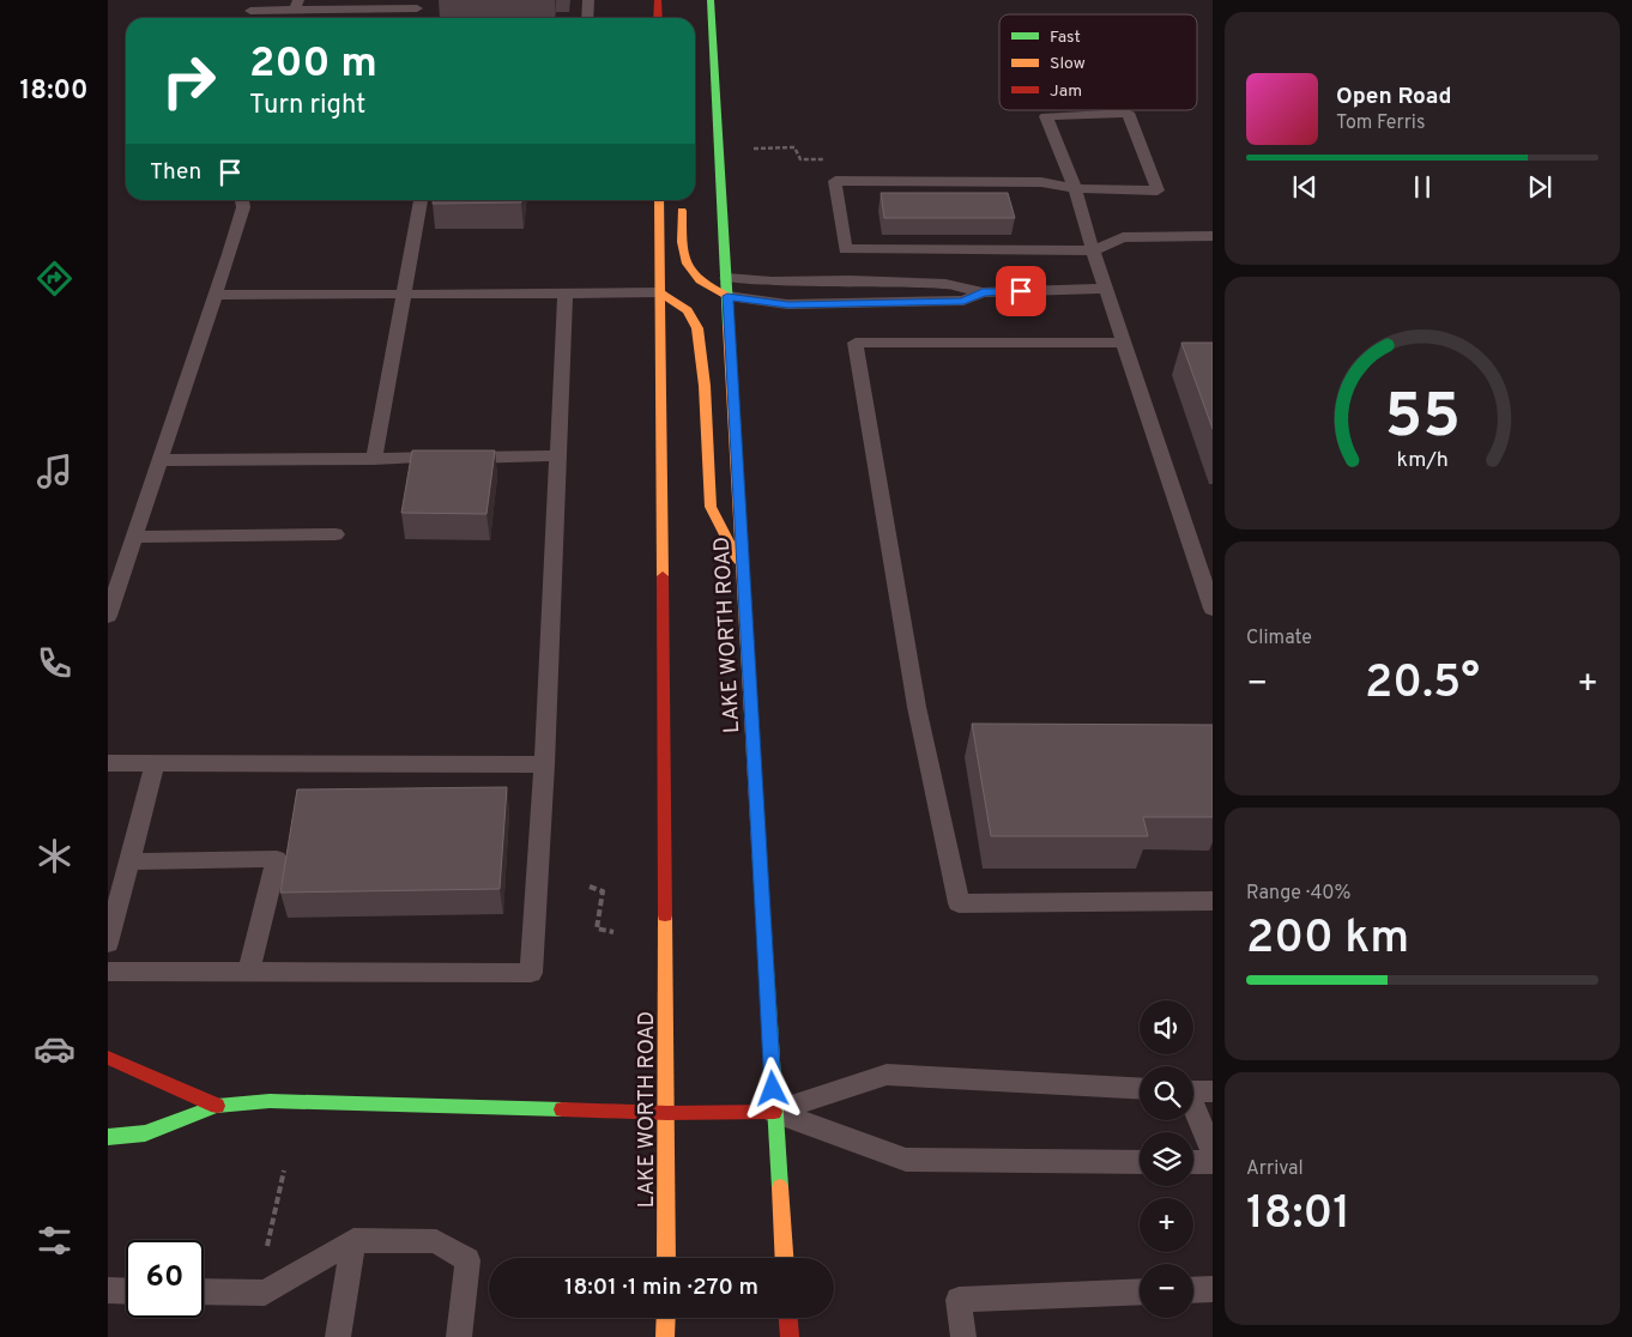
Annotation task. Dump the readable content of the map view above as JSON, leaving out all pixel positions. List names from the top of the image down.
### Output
{
  "streets": {
    "main road": ["LAKE WORTH ROAD"]
  },
  "legend": ["Fast", "Slow", "Jam"],
  "page": {
    "tabs": "18:00",
    "turn": ["200 m", "Turn right"],
    "song": ["Open Road", "Tom Ferris"],
    "then": "Then",
    "tile": [
      "Climate",
      ["Range · 40%", "200 km"],
      ["Arrival", "18:01"]
    ],
    "heat": ["−", "20.5°", "+"],
    "map_buttons": ["+", "−"],
    "limit": "60",
    "trip": "18:01 · 1 min · 270 m",
    "gauge": ["55", "km/h"]
  }
}
